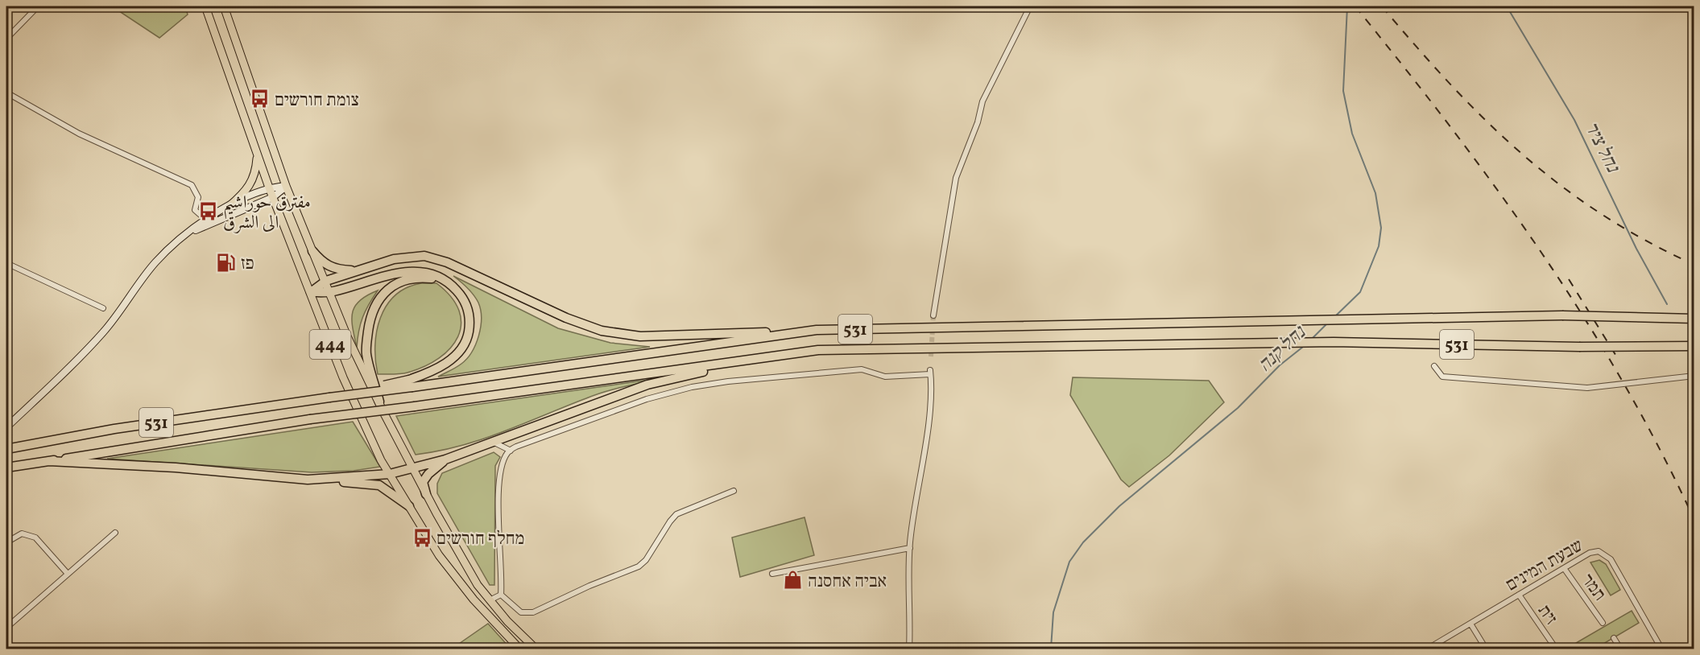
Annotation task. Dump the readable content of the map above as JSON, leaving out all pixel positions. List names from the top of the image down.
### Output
{
  "streets": {
    "highway": ["531"],
    "main road": ["444"],
    "street": ["שבעת המינים", "תמר", "זית"]
  },
  "crossings": [
    ["שבעת המינים", "תמר"],
    ["שבעת המינים", "זית"]
  ],
  "water": ["נחל ציר", "נחל קנה"],
  "places": {
    "bus stop": ["צומת חורשים", "مفترق حوراشيم الى الشرق", "מחלף חורשים"],
    "fuel station": ["פז"],
    "shop": ["אביה אחסנה"]
  }
}
